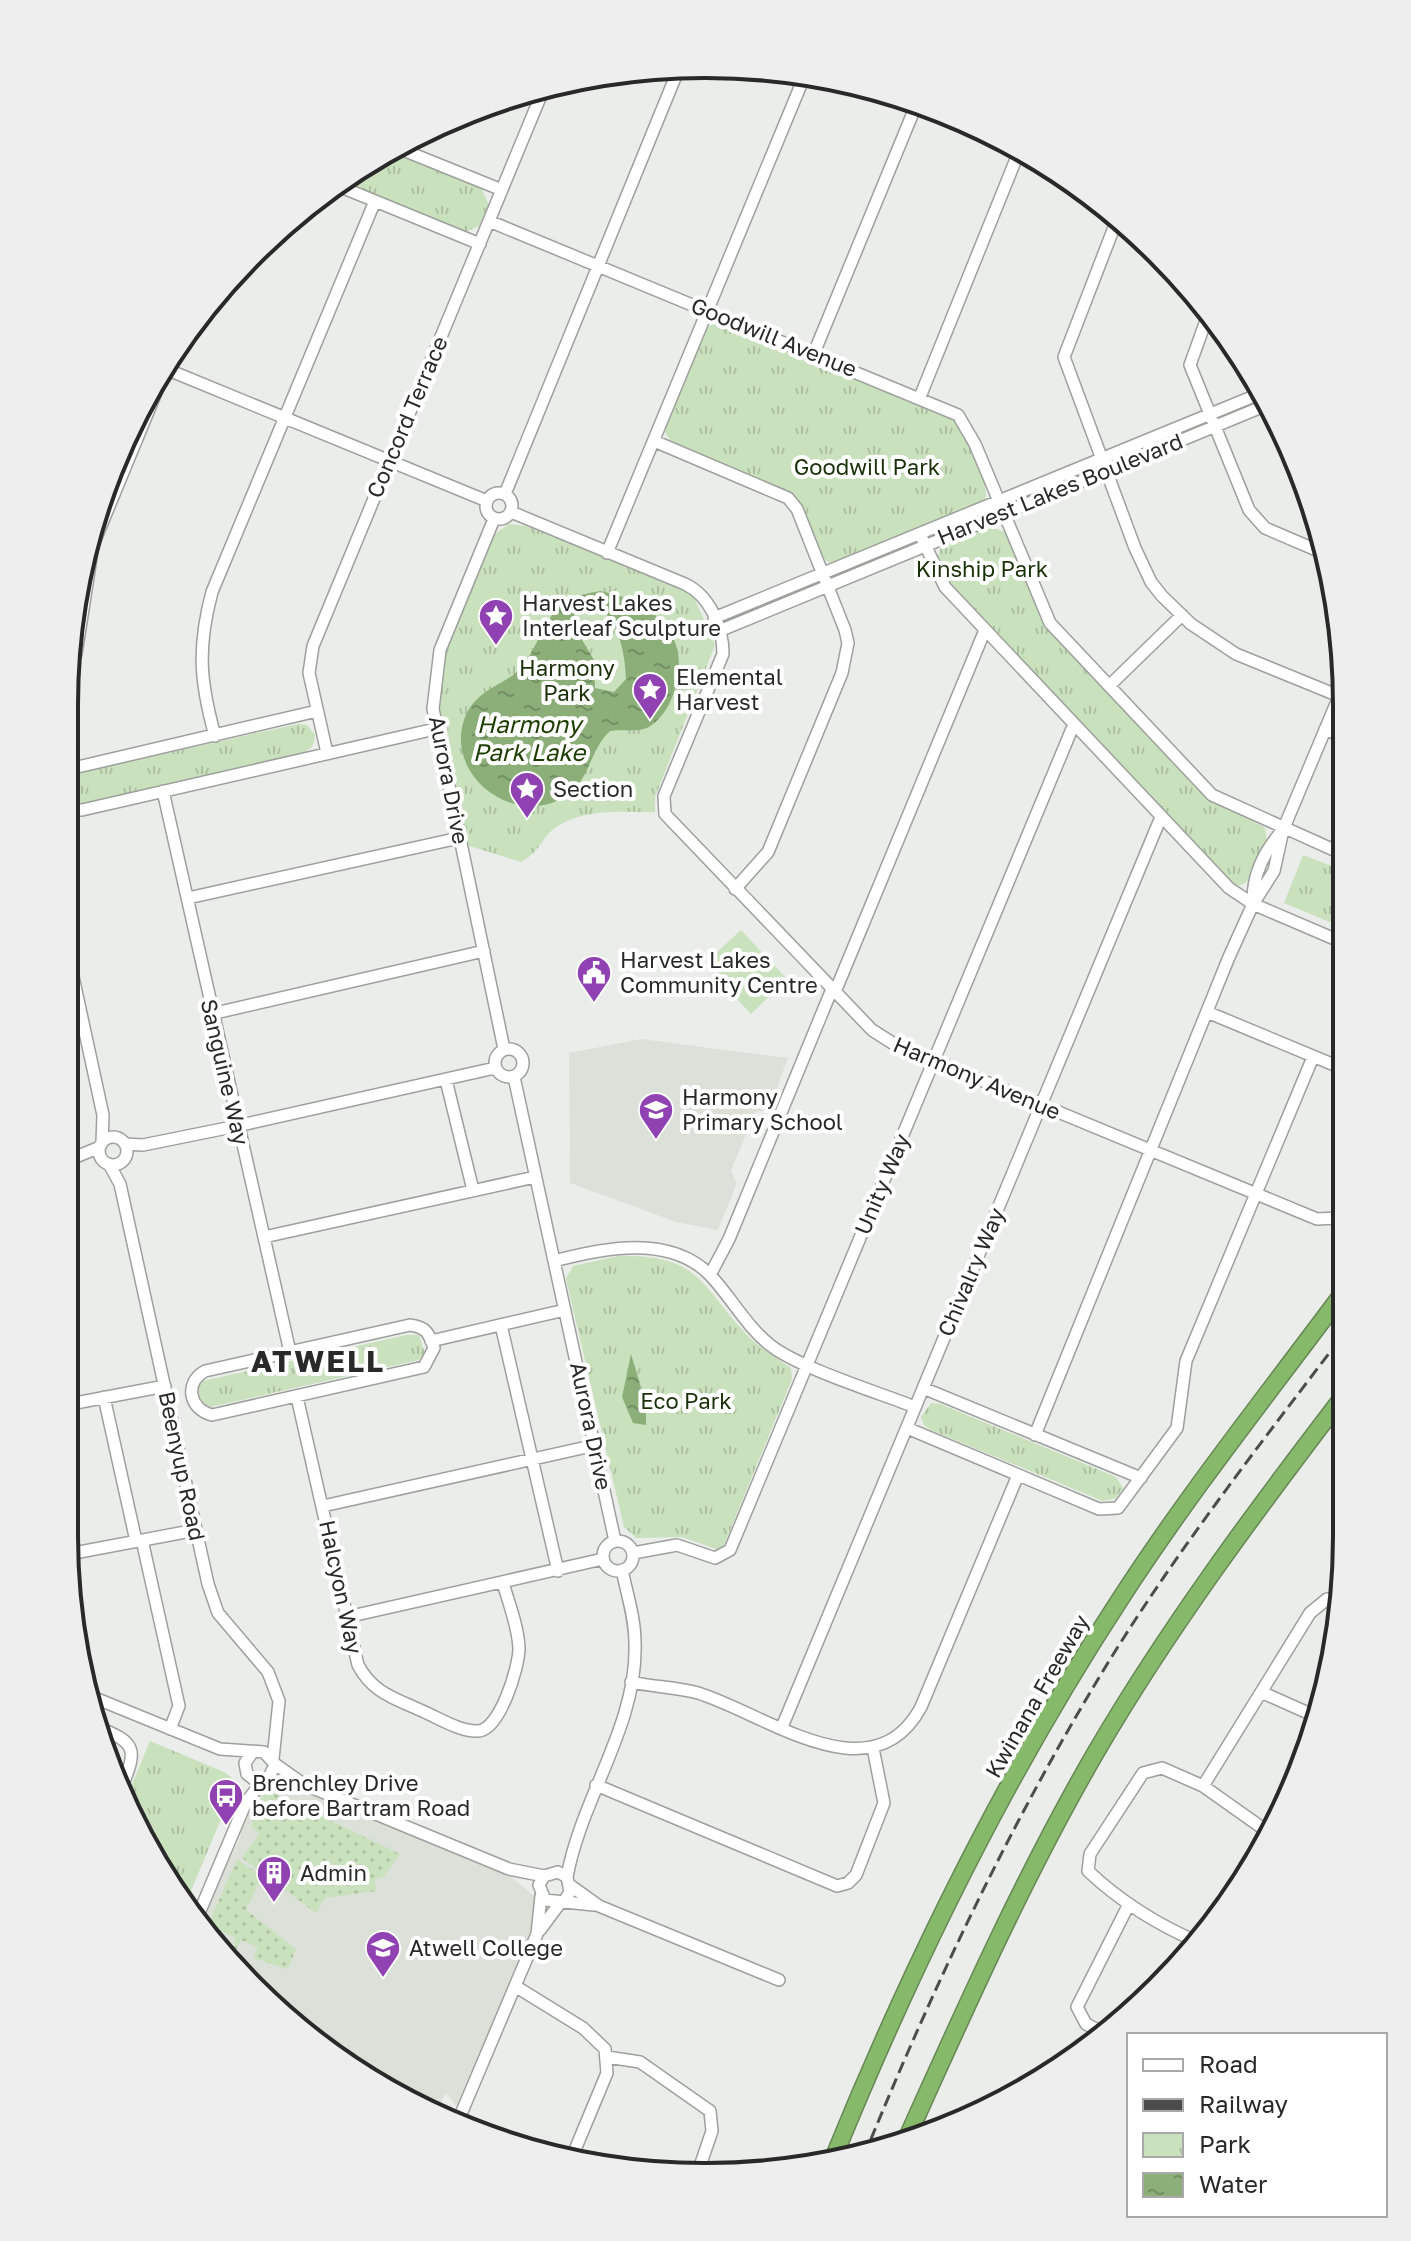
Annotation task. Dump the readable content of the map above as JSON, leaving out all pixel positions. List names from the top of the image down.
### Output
{
  "streets": {
    "highway": ["Kwinana Freeway"],
    "street": [
      "Goodwill Avenue",
      "Concord Terrace",
      "Harvest Lakes Boulevard",
      "Aurora Drive",
      "Sanguine Way",
      "Harmony Avenue",
      "Unity Way",
      "Chivalry Way",
      "Beenyup Road",
      "Halcyon Way"
    ]
  },
  "crossings": [
    ["Goodwill Avenue", "Concord Terrace"],
    ["Goodwill Avenue", "Harvest Lakes Boulevard"],
    ["Harvest Lakes Boulevard", "Harmony Avenue"],
    ["Aurora Drive", "Harmony Avenue"],
    ["Aurora Drive", "Unity Way"],
    ["Harmony Avenue", "Unity Way"],
    ["Harmony Avenue", "Chivalry Way"]
  ],
  "districts": ["ATWELL"],
  "water": ["Harmony Park Lake"],
  "parks": [
    "Goodwill Park",
    "Kinship Park",
    "Harmony Park",
    "Eco Park"
  ],
  "places": {
    "place": ["Harvest Lakes Interleaf Sculpture", "Elemental Harvest", "Section"],
    "public building": ["Harvest Lakes Community Centre"],
    "school or university": ["Harmony Primary School", "Atwell College"],
    "bus stop": ["Brenchley Drive before Bartram Road"],
    "building": ["Admin"]
  },
  "legend": [
    "Road",
    "Railway",
    "Park",
    "Water"
  ]
}
